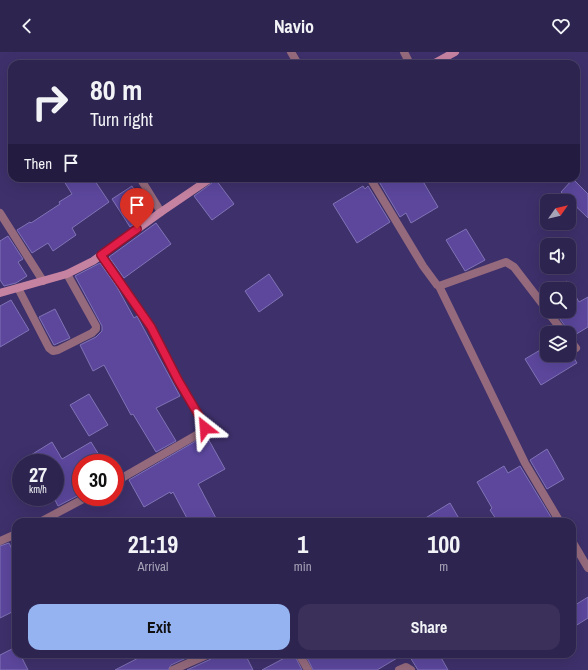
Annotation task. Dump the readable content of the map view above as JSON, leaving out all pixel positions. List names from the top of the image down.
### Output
{
  "north": "top right",
  "page": {
    "header": "Navio",
    "turn": ["80 m", "Turn right"],
    "then": "Then",
    "speed": "27 km/h",
    "limit": "30",
    "eta": [
      "21:19",
      "Arrival",
      "1",
      "min",
      "100",
      "m"
    ],
    "buttons": ["Exit", "Share"]
  }
}
